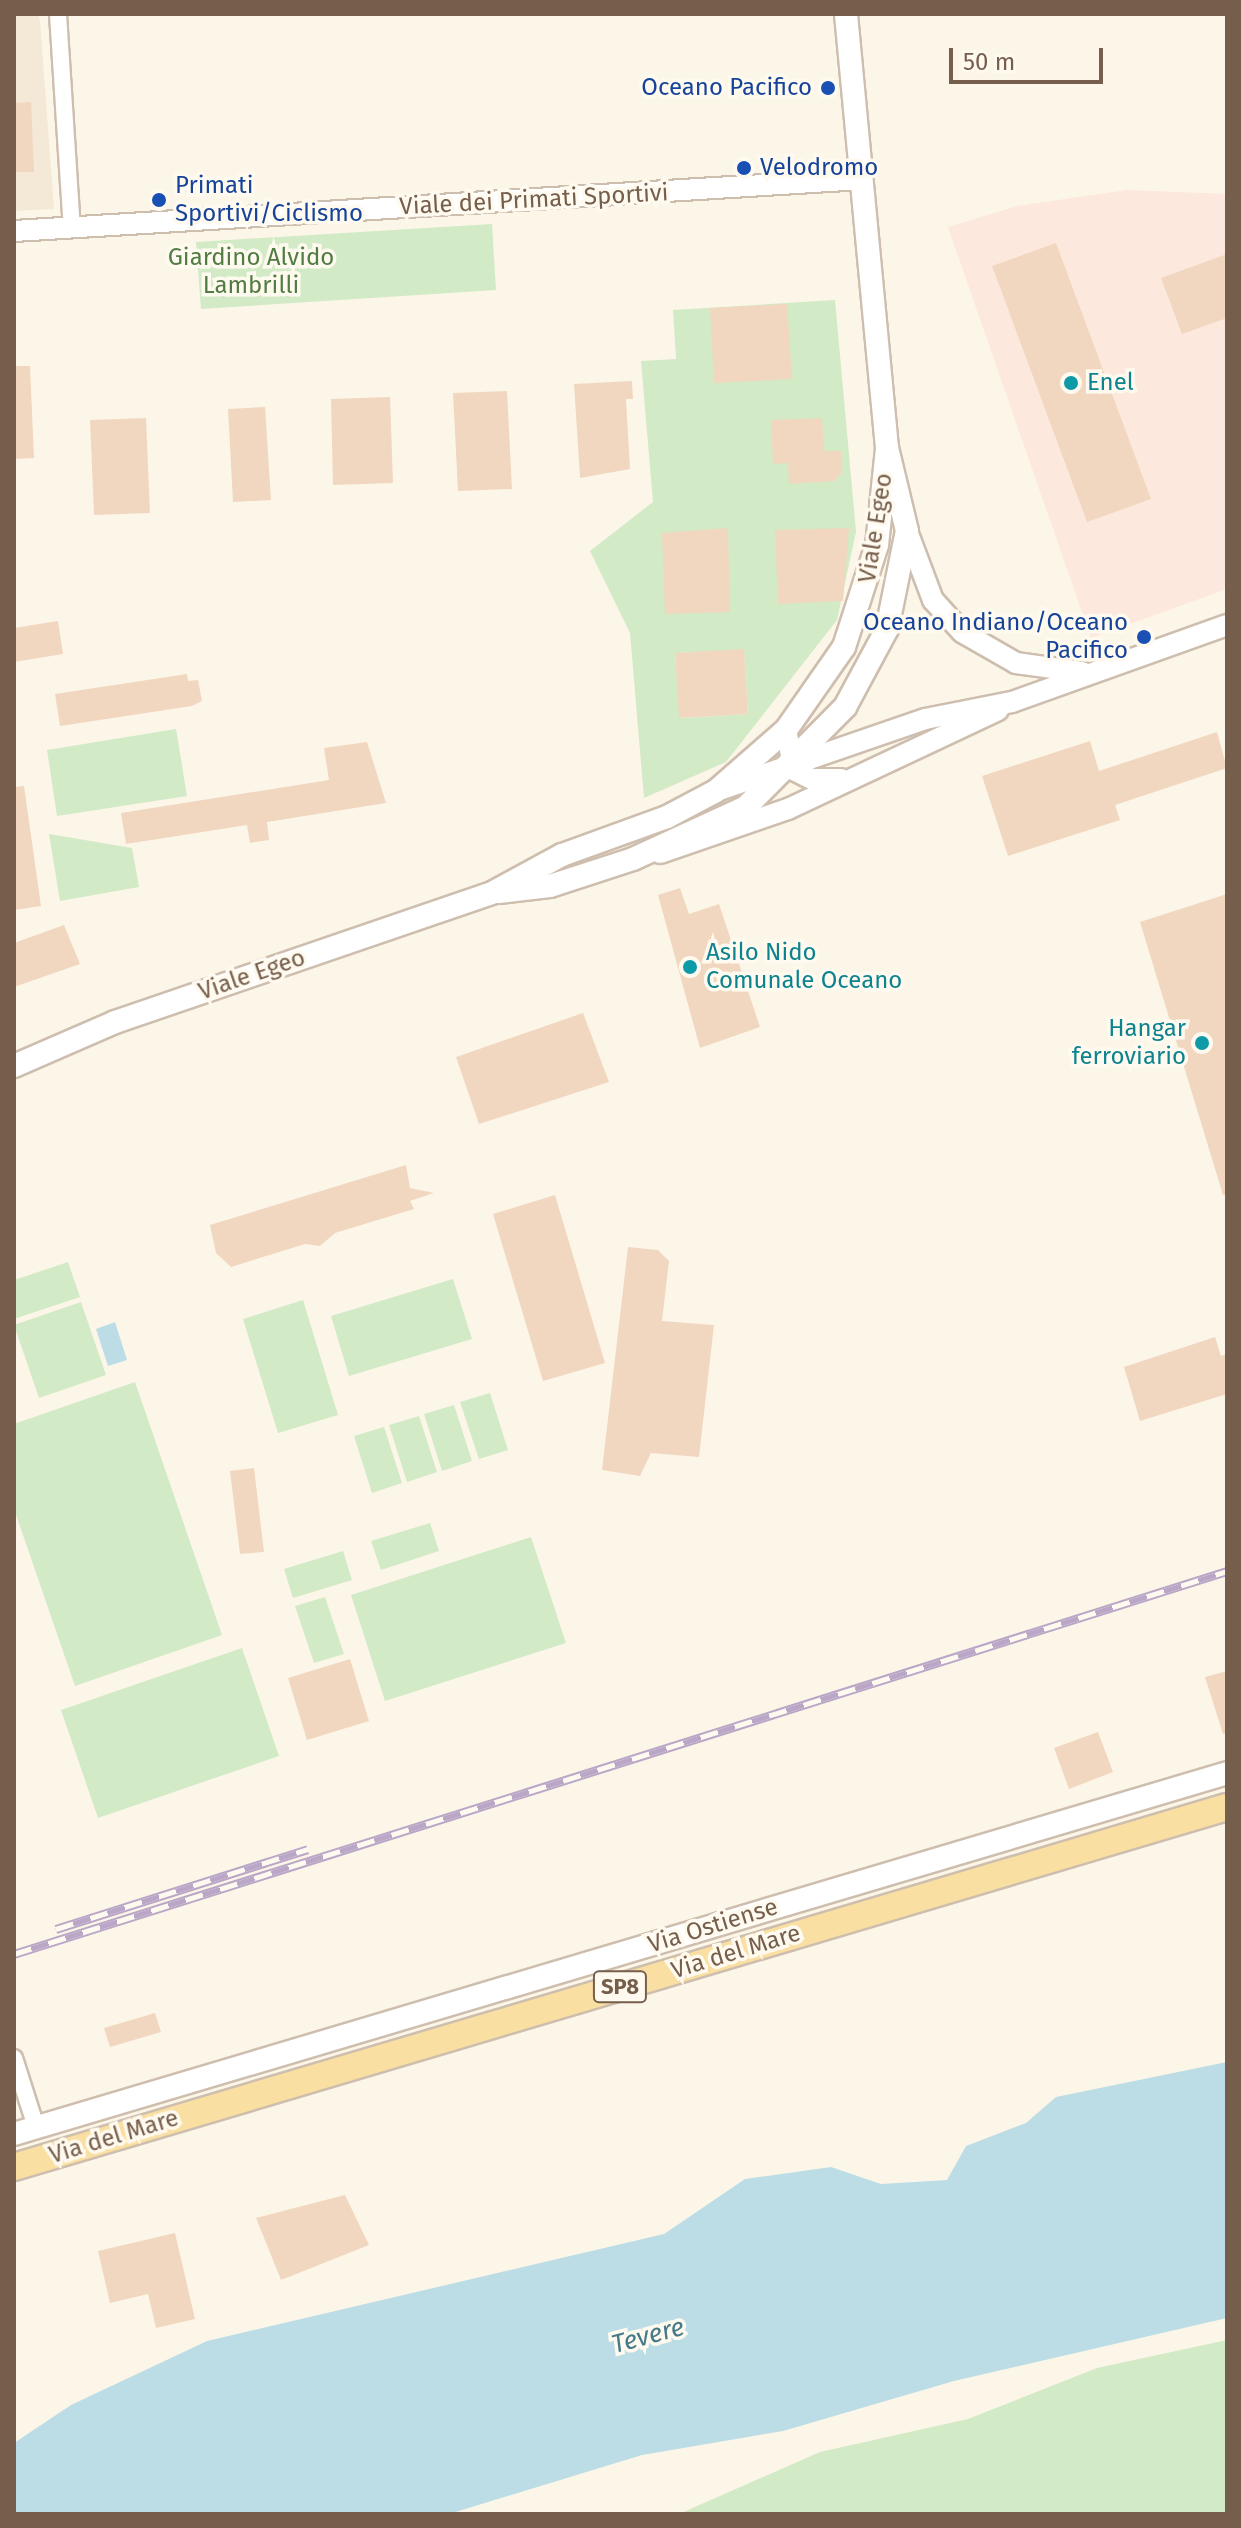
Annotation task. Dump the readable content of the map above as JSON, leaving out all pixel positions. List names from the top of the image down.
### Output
{
  "streets": {
    "main road": [
      "Viale Egeo",
      "Via Ostiense",
      "Via del Mare",
      "SP8"
    ],
    "street": ["Viale dei Primati Sportivi"]
  },
  "crossings": [
    ["Viale dei Primati Sportivi", "Viale Egeo"]
  ],
  "water": ["Tevere"],
  "parks": ["Giardino Alvido Lambrilli"],
  "places": [
    "Oceano Pacifico",
    "Velodromo",
    "Primati Sportivi/Ciclismo",
    "Enel",
    "Oceano Indiano/Oceano Pacifico",
    "Asilo Nido Comunale Oceano",
    "Hangar ferroviario"
  ],
  "scale_bar": "50 m"
}
